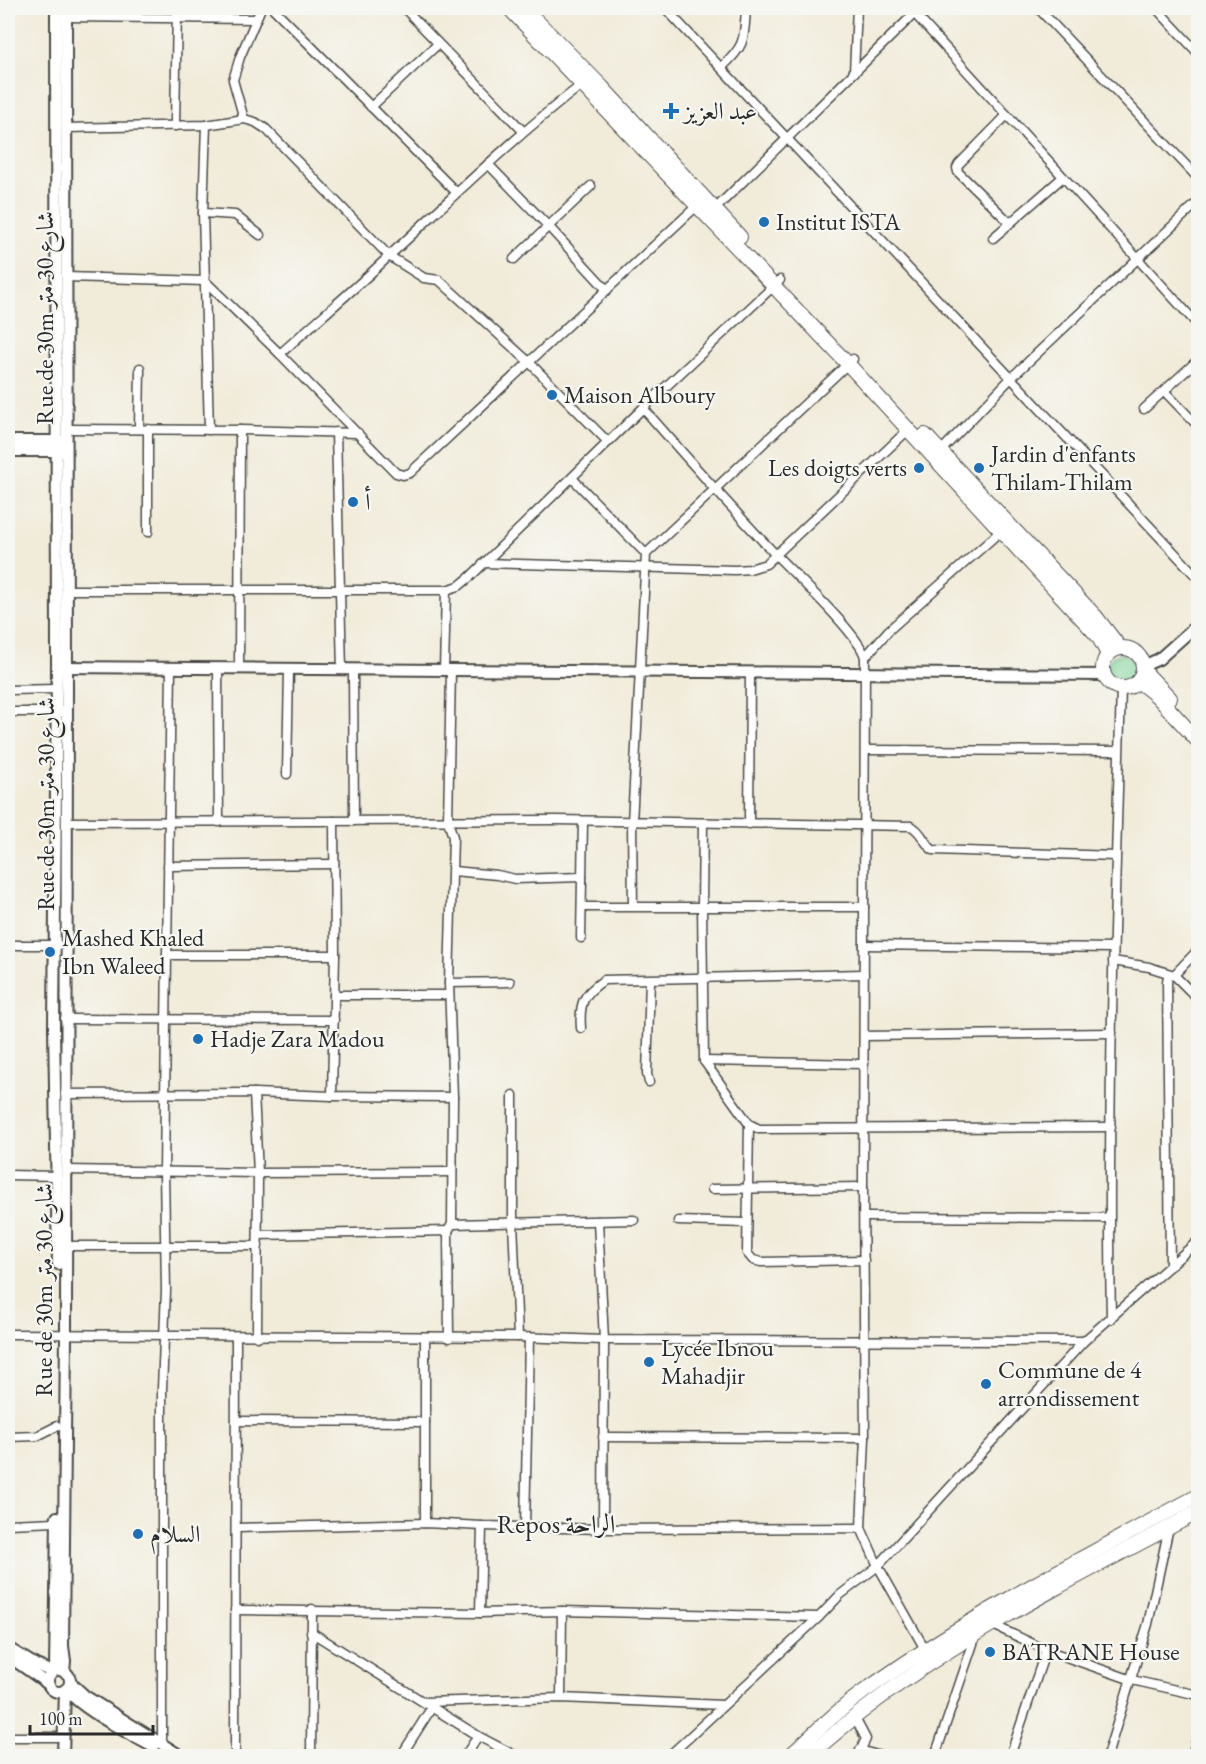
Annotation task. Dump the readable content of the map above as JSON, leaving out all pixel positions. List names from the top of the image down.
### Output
{
  "streets": {
    "street": ["Rue de 30m شارع 30 متر"]
  },
  "districts": ["Repos الراحة"],
  "places": {
    "health": ["عبد العزيز"],
    "other": [
      "Institut ISTA",
      "Maison Alboury",
      "Les doigts verts",
      "Jardin d'enfants Thilam-Thilam",
      "أ",
      "Mashed Khaled Ibn Waleed",
      "Hadje Zara Madou",
      "Lycée Ibnou Mahadjir",
      "Commune de 4 arrondissement",
      "السلام",
      "BATRANE House"
    ]
  },
  "scale_bar": "100 m"
}
